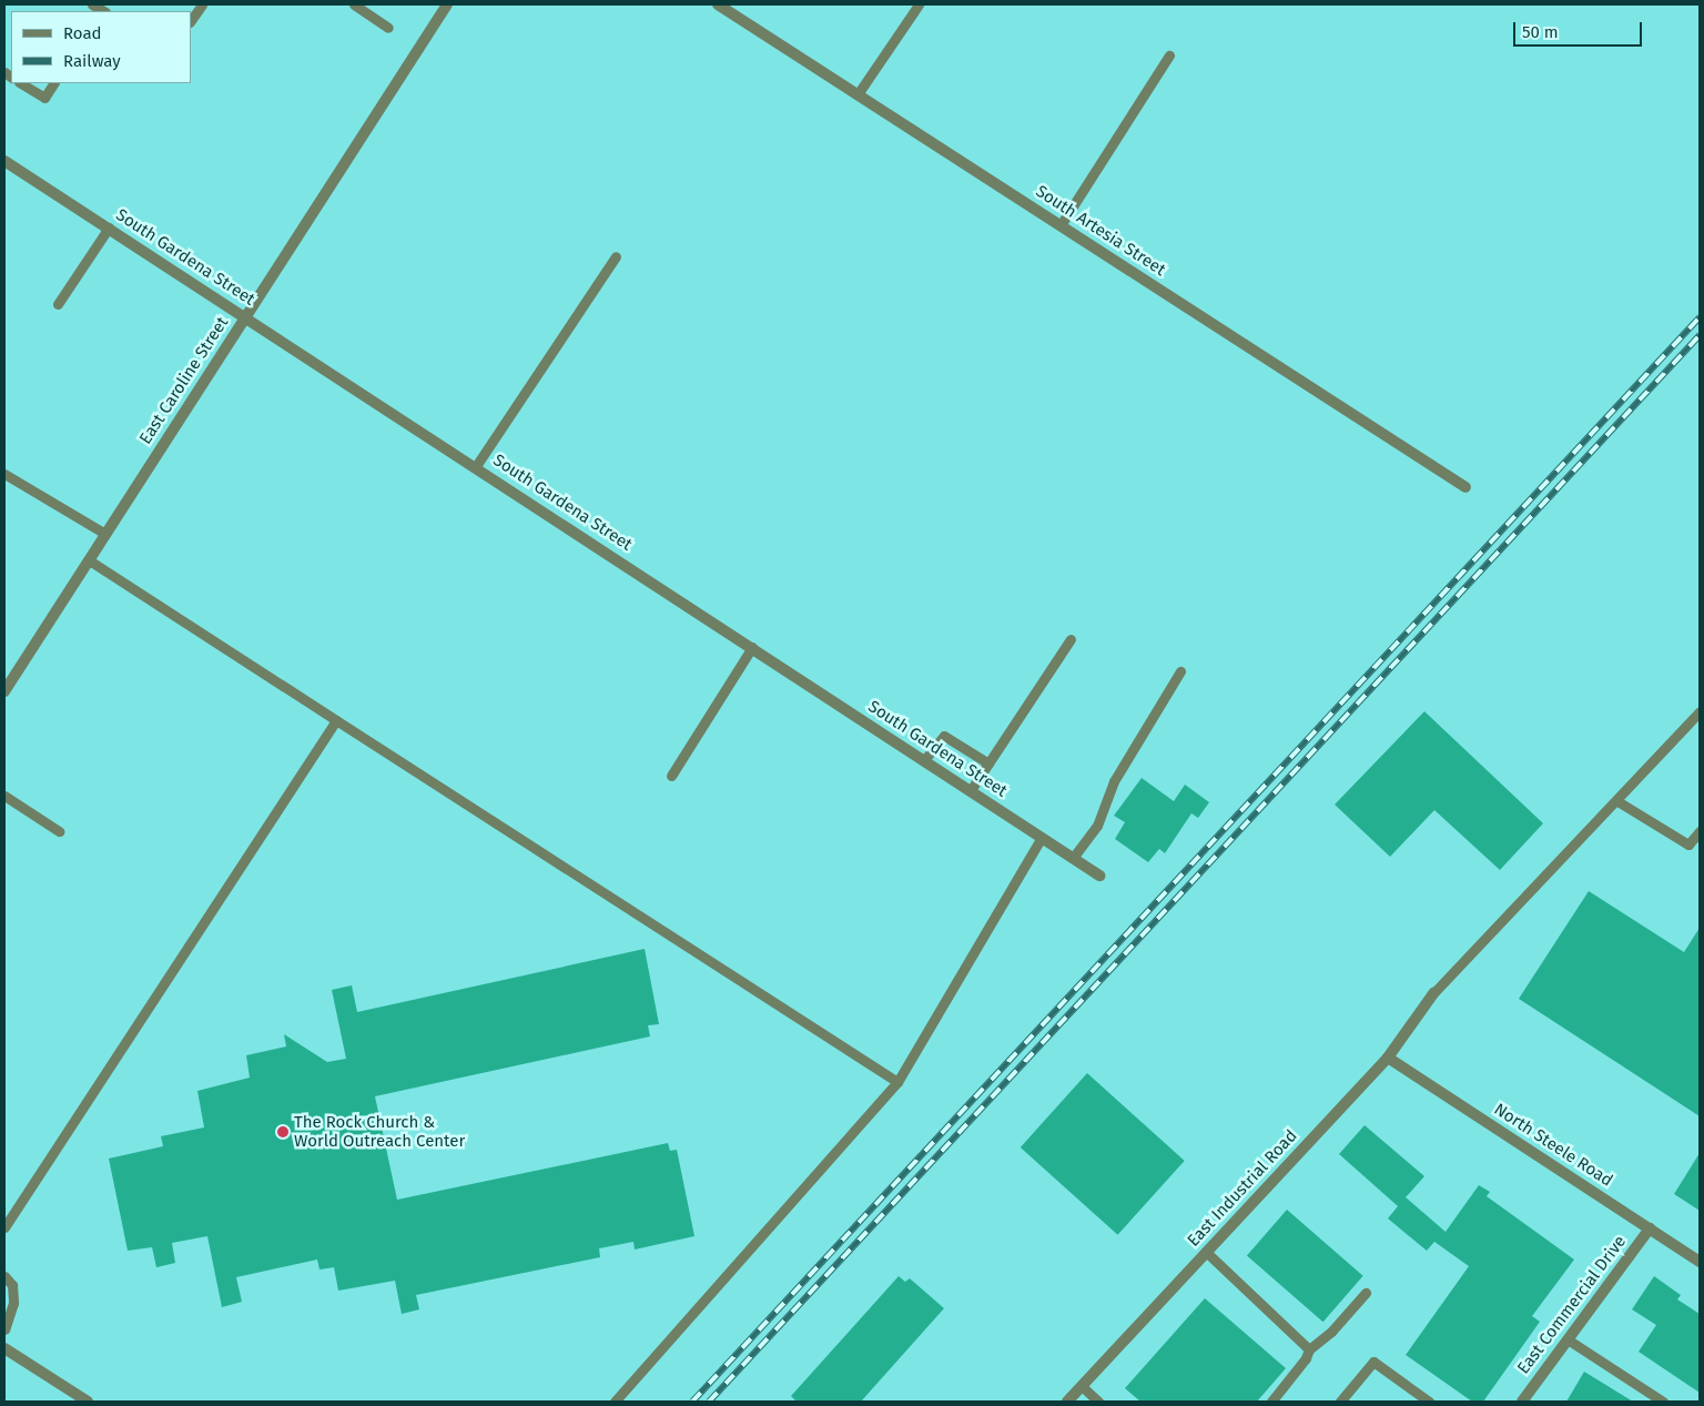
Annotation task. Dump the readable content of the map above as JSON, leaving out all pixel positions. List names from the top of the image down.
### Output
{
  "streets": {
    "street": [
      "South Artesia Street",
      "South Gardena Street",
      "East Caroline Street",
      "North Steele Road",
      "East Industrial Road",
      "East Commercial Drive"
    ]
  },
  "crossings": [
    ["South Gardena Street", "East Caroline Street"],
    ["North Steele Road", "East Industrial Road"],
    ["North Steele Road", "East Commercial Drive"]
  ],
  "places": ["The Rock Church & World Outreach Center"],
  "legend": ["Road", "Railway"],
  "scale_bar": "50 m"
}
